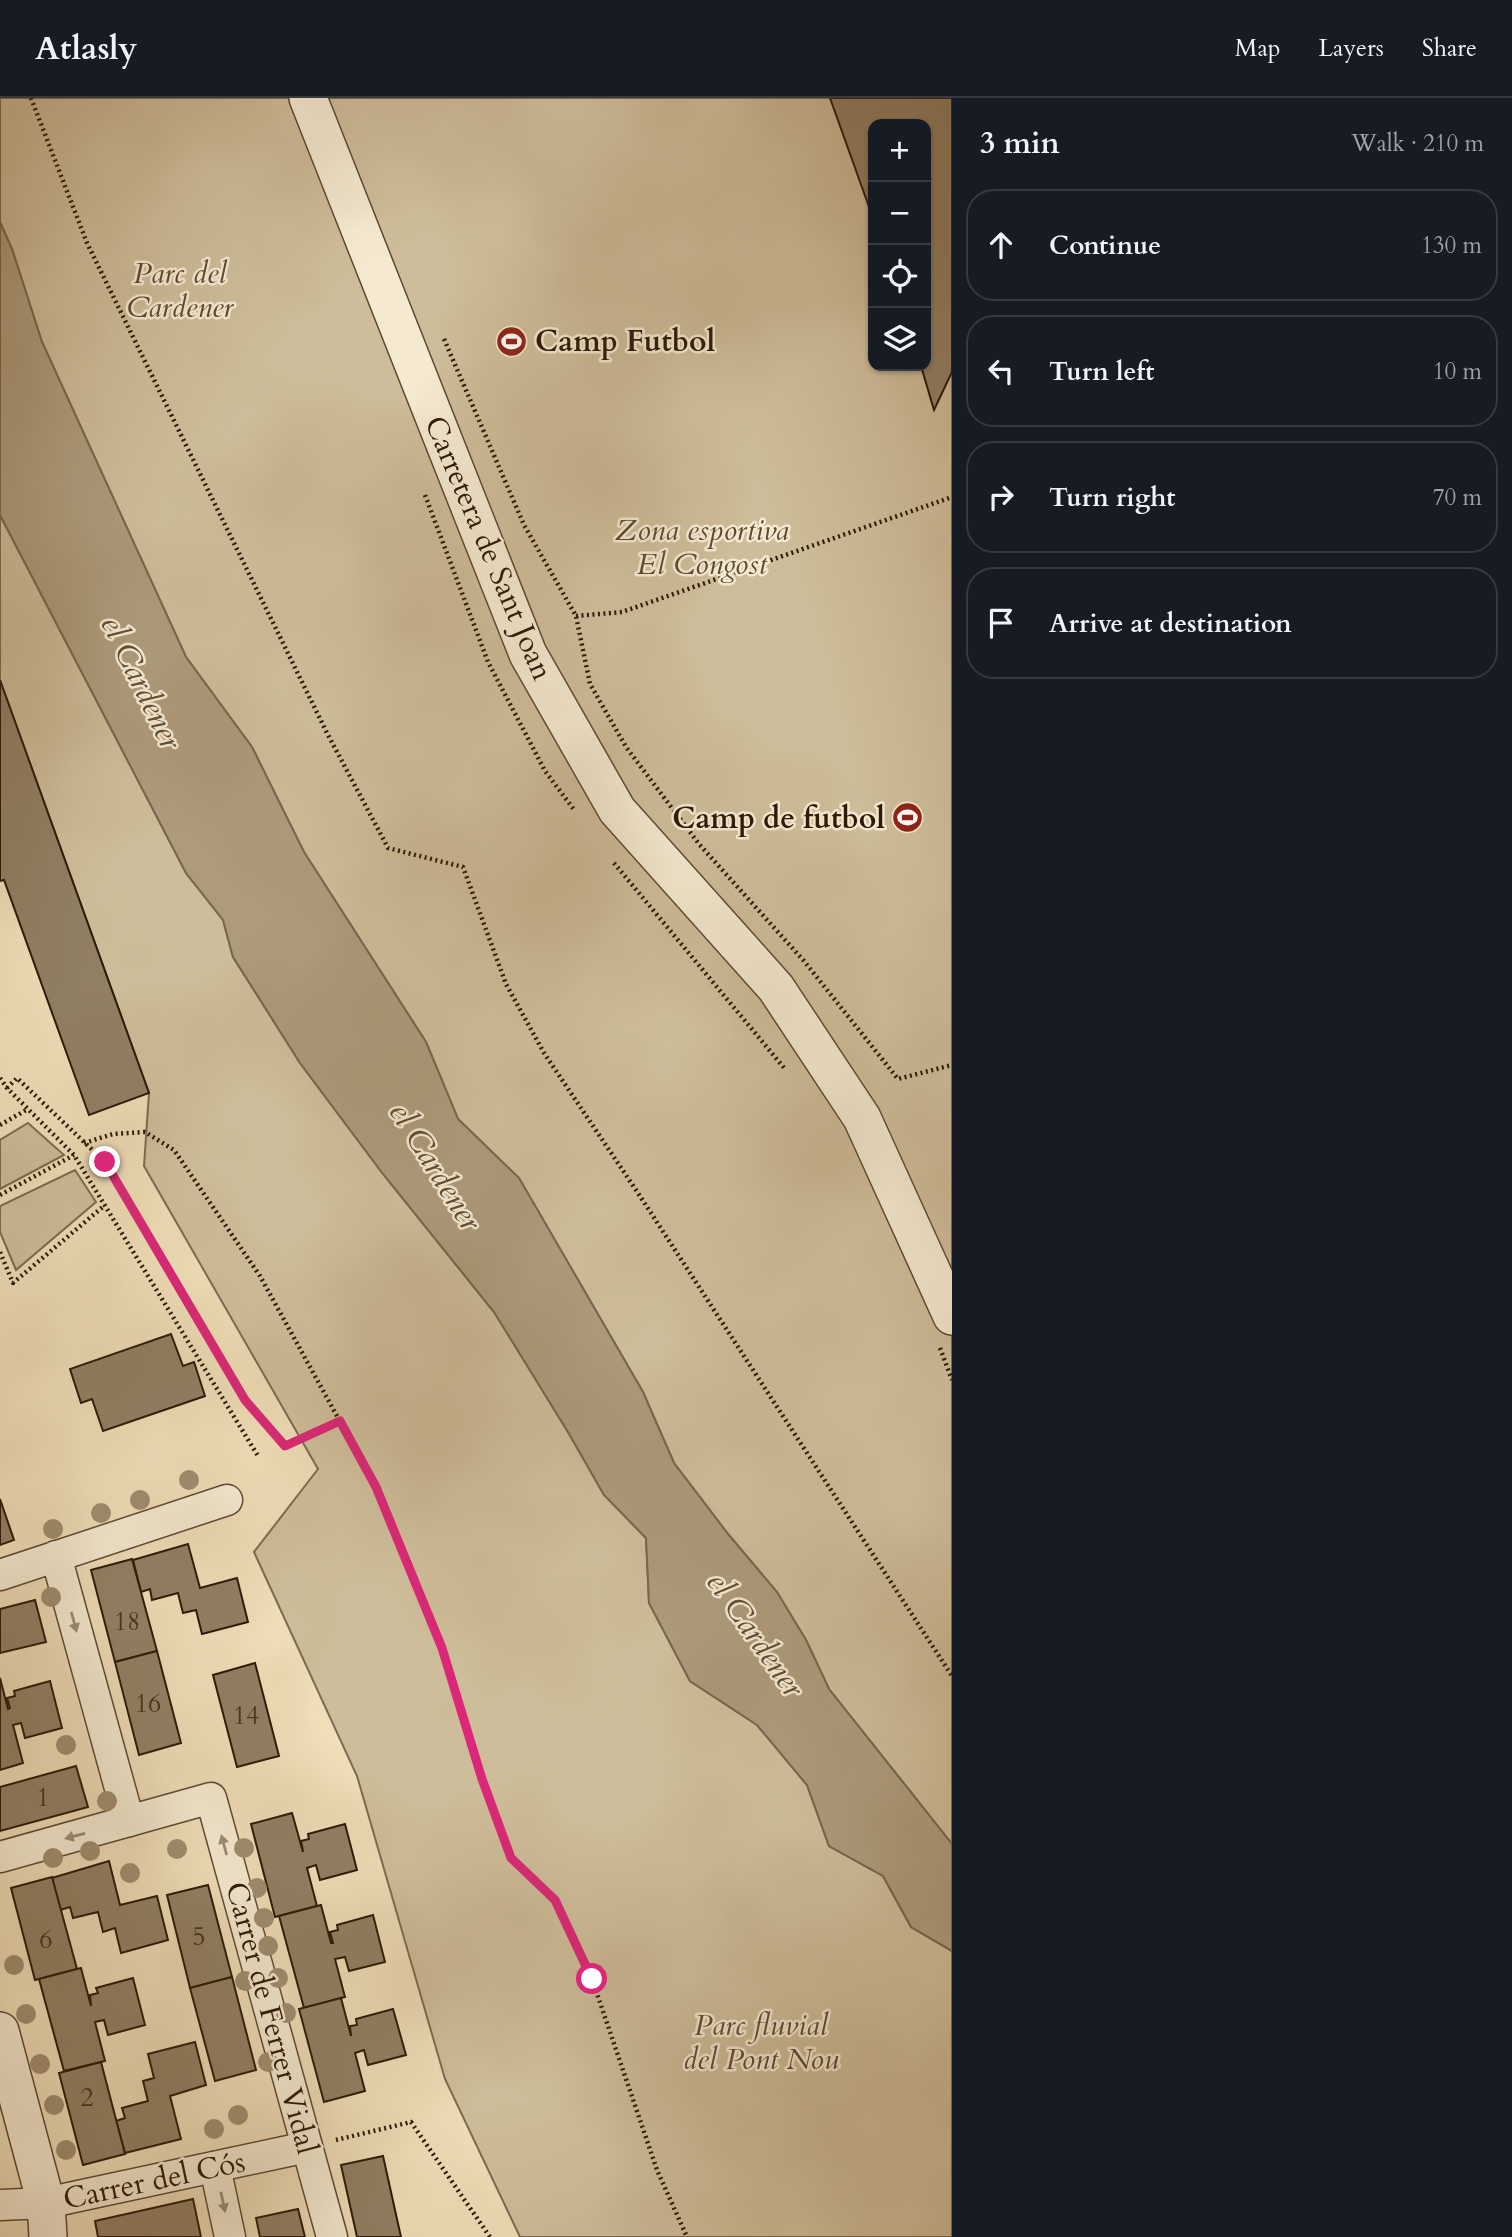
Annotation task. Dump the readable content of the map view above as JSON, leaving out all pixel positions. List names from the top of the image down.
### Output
{
  "streets": {
    "street": ["Carretera de Sant Joan", "Carrer de Ferrer Vidal", "Carrer del Cós"]
  },
  "crossings": [
    ["Carrer de Ferrer Vidal", "Carrer del Cós"]
  ],
  "water": ["el Cardener"],
  "parks": ["Parc del Cardener", "Zona esportiva El Congost", "Parc fluvial del Pont Nou"],
  "places": {
    "sports": ["Camp Futbol", "Camp de futbol"]
  },
  "house_numbers": [
    "18",
    "16",
    "14",
    "1",
    "5",
    "6",
    "2"
  ],
  "page": {
    "header": "Atlasly",
    "nav": ["Map", "Layers", "Share"],
    "heading": ["3 min", "Walk · 210 m"],
    "map_buttons": ["+", "−"],
    "list": [
      ["Continue", "130 m"],
      ["Turn left", "10 m"],
      ["Turn right", "70 m"],
      "Arrive at destination"
    ]
  }
}
